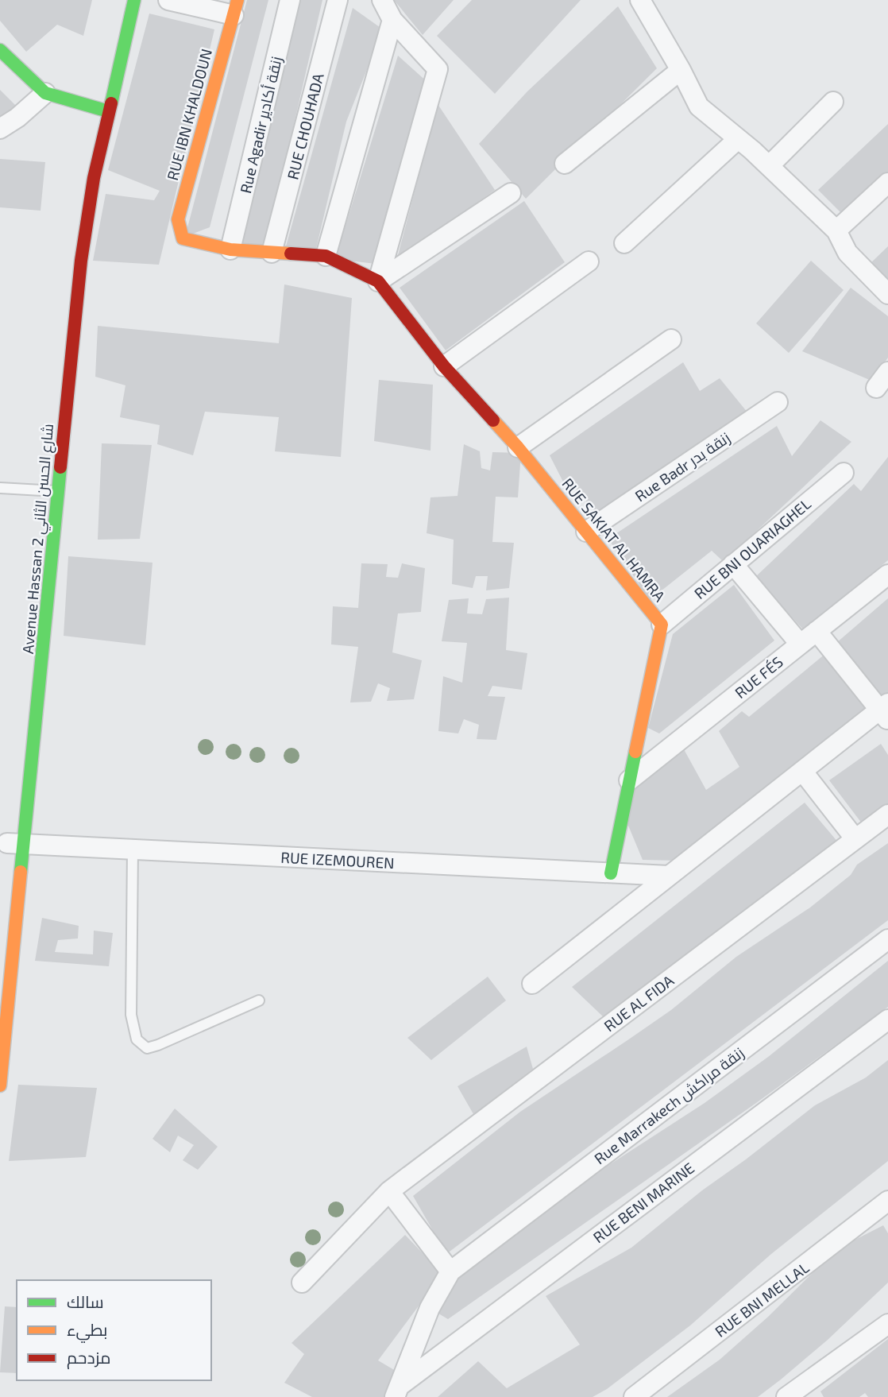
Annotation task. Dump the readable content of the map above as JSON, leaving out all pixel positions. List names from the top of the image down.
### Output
{
  "streets": {
    "street": [
      "RUE IBN KHALDOUN",
      "Rue Agadir زنقة أكادير",
      "RUE CHOUHADA",
      "Rue Badr زنقة بدر",
      "Avenue Hassan 2 شارع الحسن الثاني",
      "RUE SAKIAT AL HAMRA",
      "RUE BNI OUARIAGHEL",
      "RUE FÉS",
      "RUE IZEMOUREN",
      "RUE AL FIDA",
      "Rue Marrakech زنقة مراكش",
      "RUE BENI MARINE",
      "RUE BNI MELLAL"
    ]
  },
  "crossings": [
    ["RUE IBN KHALDOUN", "Rue Agadir زنقة أكادير"],
    ["Rue Badr زنقة بدر", "RUE SAKIAT AL HAMRA"],
    ["Avenue Hassan 2 شارع الحسن الثاني", "RUE IZEMOUREN"],
    ["RUE SAKIAT AL HAMRA", "RUE BNI OUARIAGHEL"],
    ["RUE SAKIAT AL HAMRA", "RUE FÉS"],
    ["RUE SAKIAT AL HAMRA", "RUE IZEMOUREN"]
  ],
  "legend": ["سالك", "بطيء", "مزدحم"]
}
